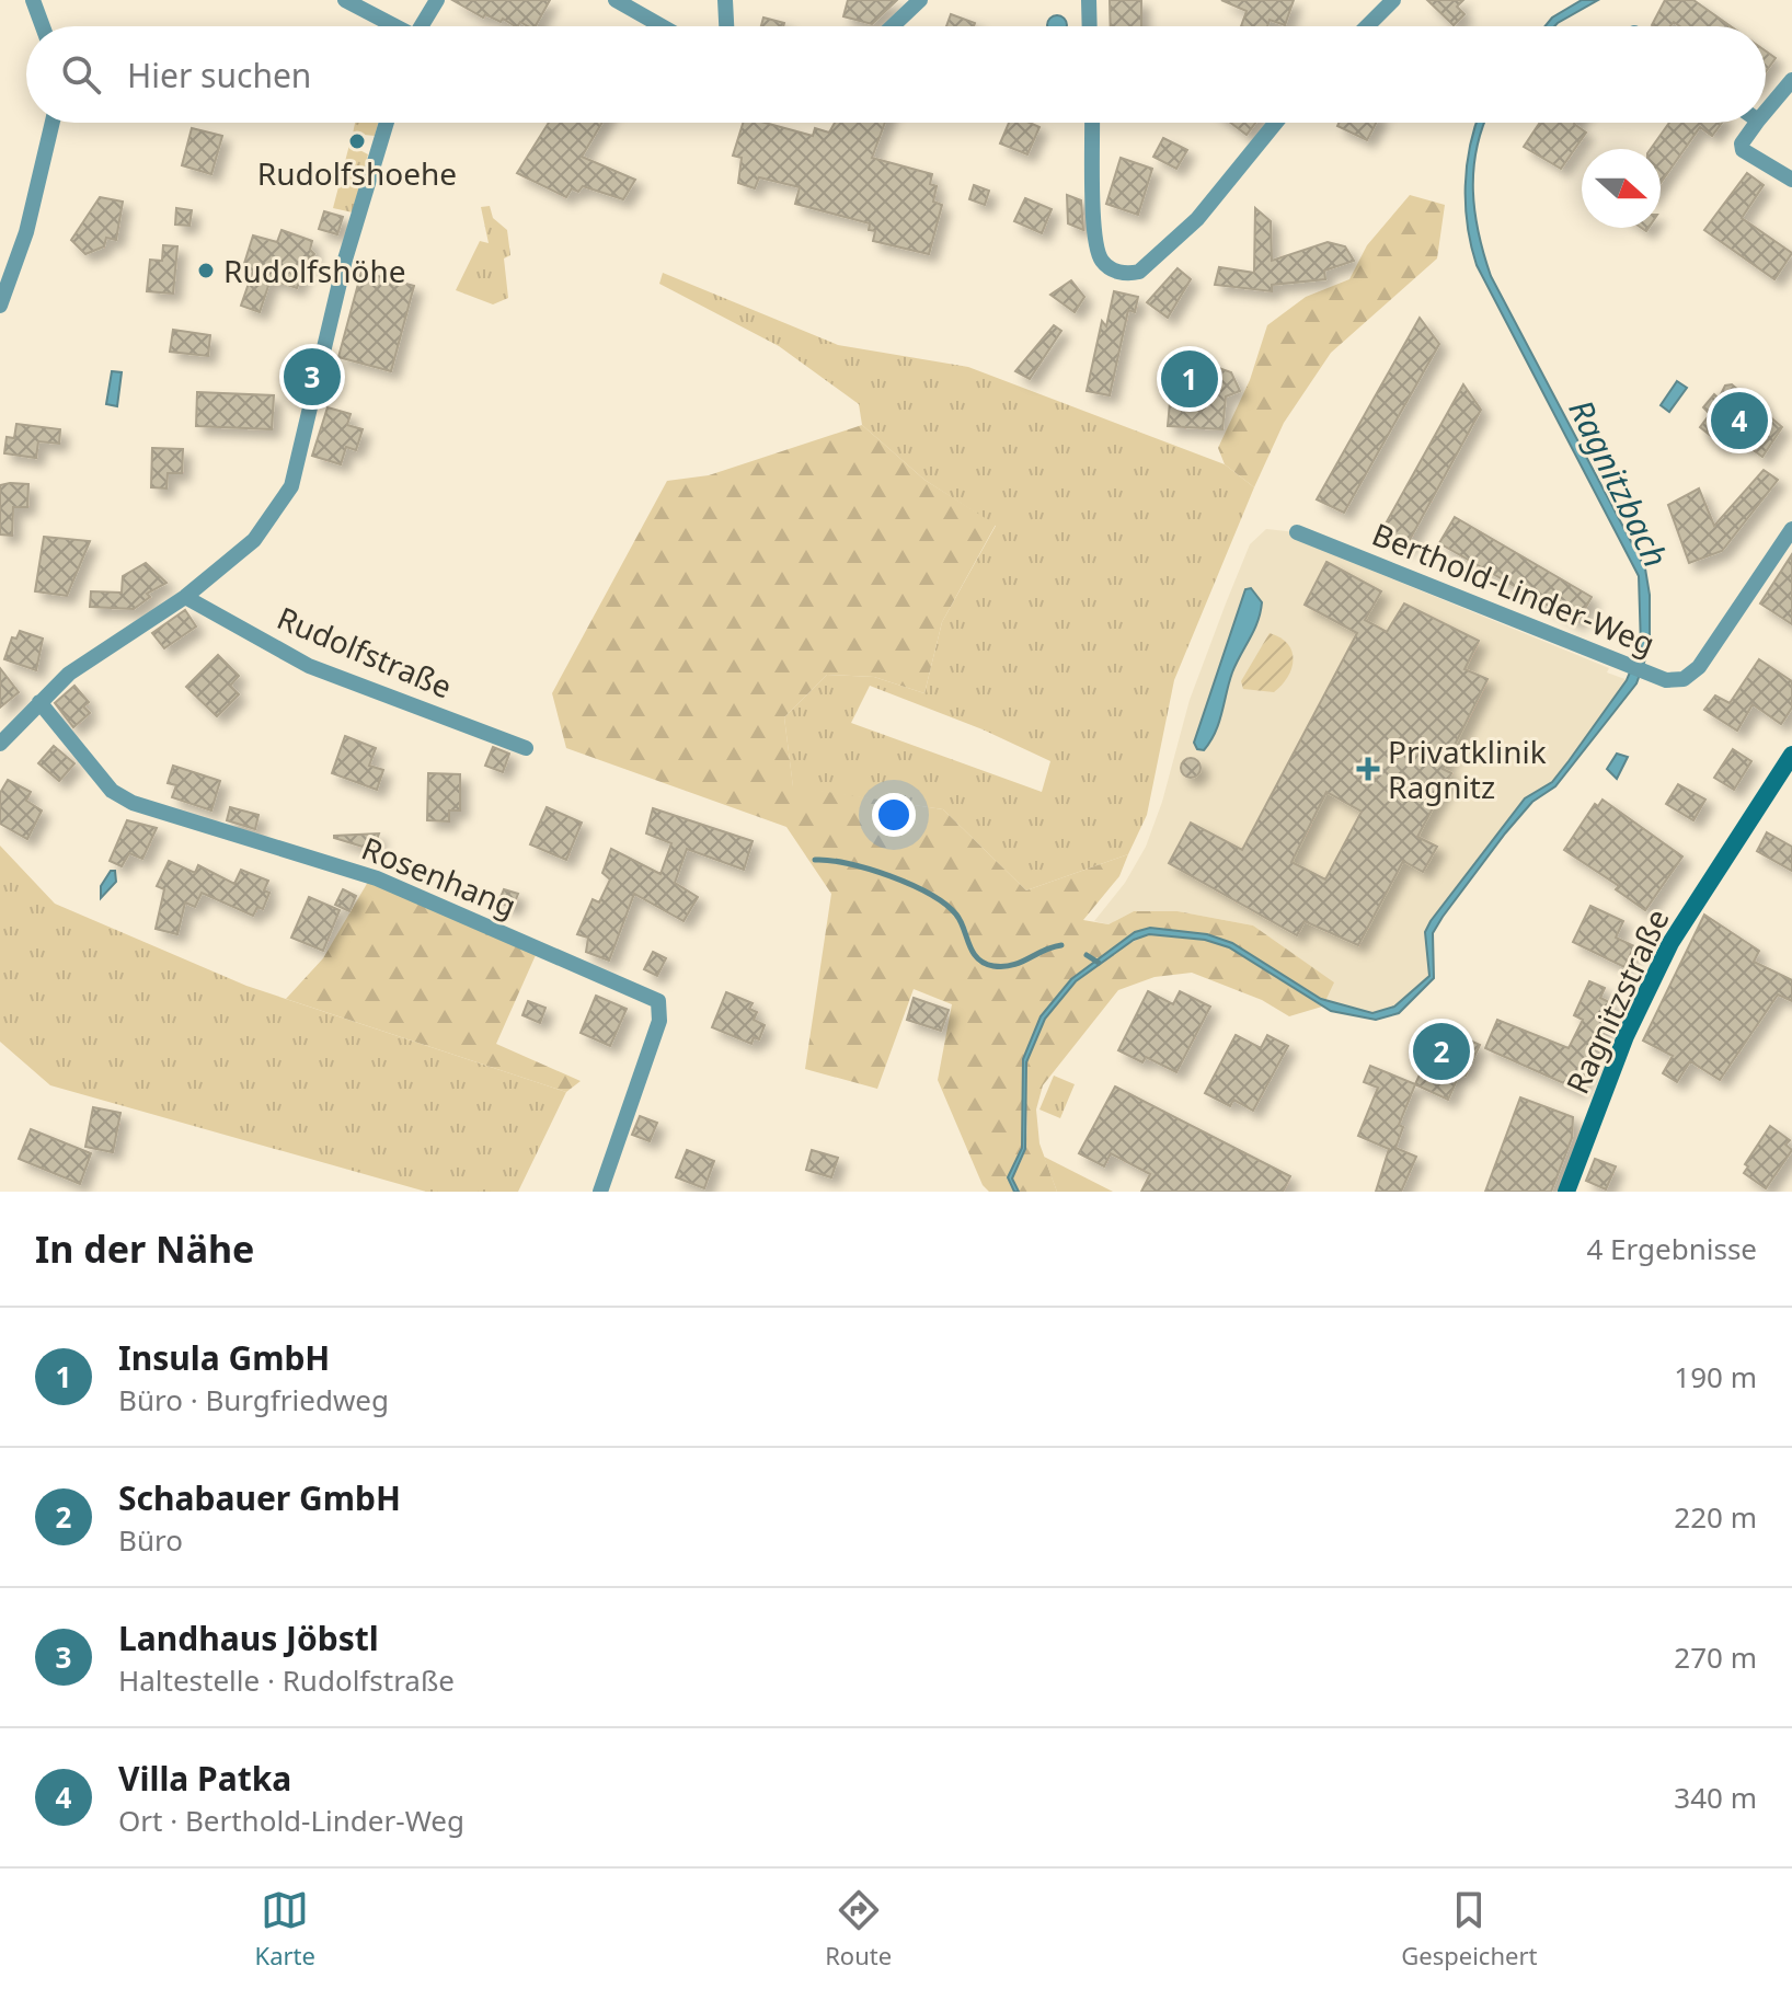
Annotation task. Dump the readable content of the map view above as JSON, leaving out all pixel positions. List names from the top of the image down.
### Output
{
  "streets": {
    "main road": ["Ragnitzstraße"],
    "street": ["Berthold-Linder-Weg", "Rudolfstraße", "Rosenhang"]
  },
  "water": ["Ragnitzbach"],
  "places": {
    "other": ["Rudolfshoehe", "Rudolfshöhe"],
    "health": ["Privatklinik Ragnitz"]
  },
  "north": "right",
  "page": {
    "search": "Hier suchen",
    "pins": [
      "3",
      "1",
      "4",
      "2"
    ],
    "heading": ["In der Nähe", "4 Ergebnisse"],
    "list": [
      {
        "mark": "1",
        "name": "Insula GmbH",
        "note": "Büro · Burgfriedweg",
        "value": "190 m"
      },
      {
        "mark": "2",
        "name": "Schabauer GmbH",
        "note": "Büro",
        "value": "220 m"
      },
      {
        "mark": "3",
        "name": "Landhaus Jöbstl",
        "note": "Haltestelle · Rudolfstraße",
        "value": "270 m"
      },
      {
        "mark": "4",
        "name": "Villa Patka",
        "note": "Ort · Berthold-Linder-Weg",
        "value": "340 m"
      }
    ],
    "nav": ["Karte", "Route", "Gespeichert"]
  }
}
